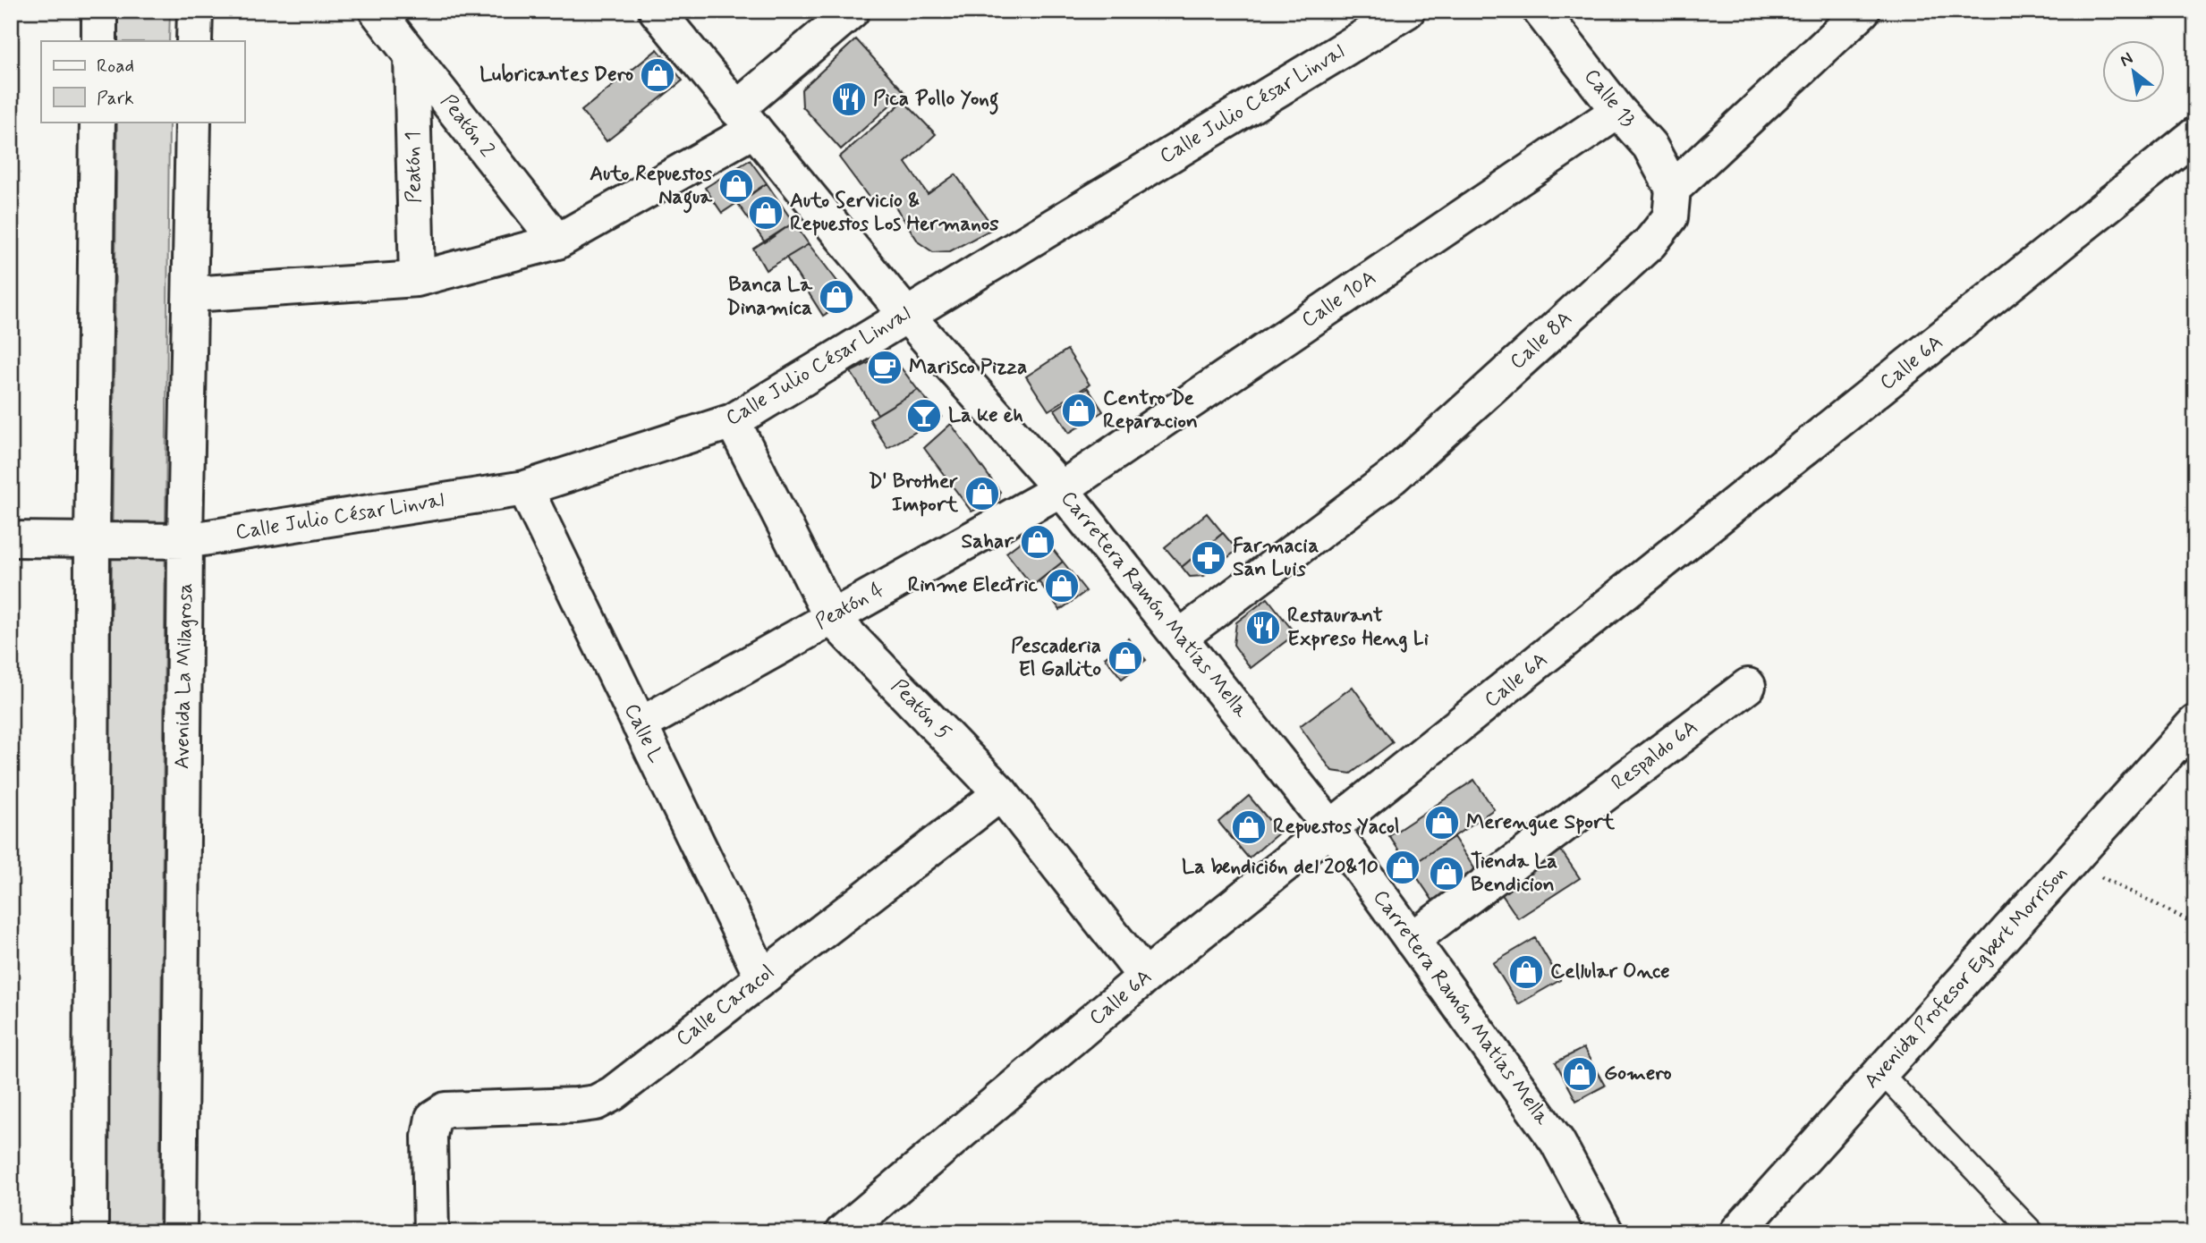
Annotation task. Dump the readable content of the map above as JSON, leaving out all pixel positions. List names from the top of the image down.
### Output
{
  "streets": {
    "street": [
      "Calle 13",
      "Calle Julio César Linval",
      "Peatón 2",
      "Peatón 1",
      "Calle 10A",
      "Calle 8A",
      "Calle 6A",
      "Carretera Ramón Matías Mella",
      "Peatón 4",
      "Avenida La Milagrosa",
      "Peatón 5",
      "Calle L",
      "Respaldo 6A",
      "Avenida Profesor Egbert Morrison",
      "Calle Caracol"
    ]
  },
  "crossings": [
    ["Calle 13", "Calle 10A"],
    ["Calle 13", "Calle 8A"],
    ["Calle Julio César Linval", "Carretera Ramón Matías Mella"],
    ["Calle Julio César Linval", "Avenida La Milagrosa"],
    ["Calle Julio César Linval", "Peatón 5"],
    ["Calle Julio César Linval", "Calle L"],
    ["Peatón 2", "Peatón 1"],
    ["Calle 10A", "Carretera Ramón Matías Mella"],
    ["Calle 10A", "Peatón 4"],
    ["Calle 8A", "Carretera Ramón Matías Mella"],
    ["Calle 6A", "Carretera Ramón Matías Mella"],
    ["Calle 6A", "Peatón 5"],
    ["Carretera Ramón Matías Mella", "Peatón 4"],
    ["Carretera Ramón Matías Mella", "Respaldo 6A"],
    ["Peatón 4", "Peatón 5"],
    ["Peatón 4", "Calle L"],
    ["Peatón 5", "Calle Caracol"],
    ["Calle L", "Calle Caracol"]
  ],
  "places": {
    "shop": [
      "Lubricantes Dero",
      "Auto Repuestos Nagua",
      "Auto Servicio & Repuestos Los Hermanos",
      "Banca La Dinamica",
      "Centro De Reparacion",
      "D' Brother Import",
      "Sahar",
      "Rinme Electric",
      "Pescaderia El Gallito",
      "Merengue Sport",
      "Repuestos Yacol",
      "La bendición del 20&10",
      "Tienda La Bendicion",
      "Cellular Once",
      "Gomero"
    ],
    "restaurant": ["Pica Pollo Yong", "Restaurant Expreso Heng Li"],
    "cafe": ["Marisco Pizza"],
    "bar": ["La ke eh"],
    "pharmacy": ["Farmacia San Luis"]
  },
  "legend": ["Road", "Park"],
  "north": "top left"
}
